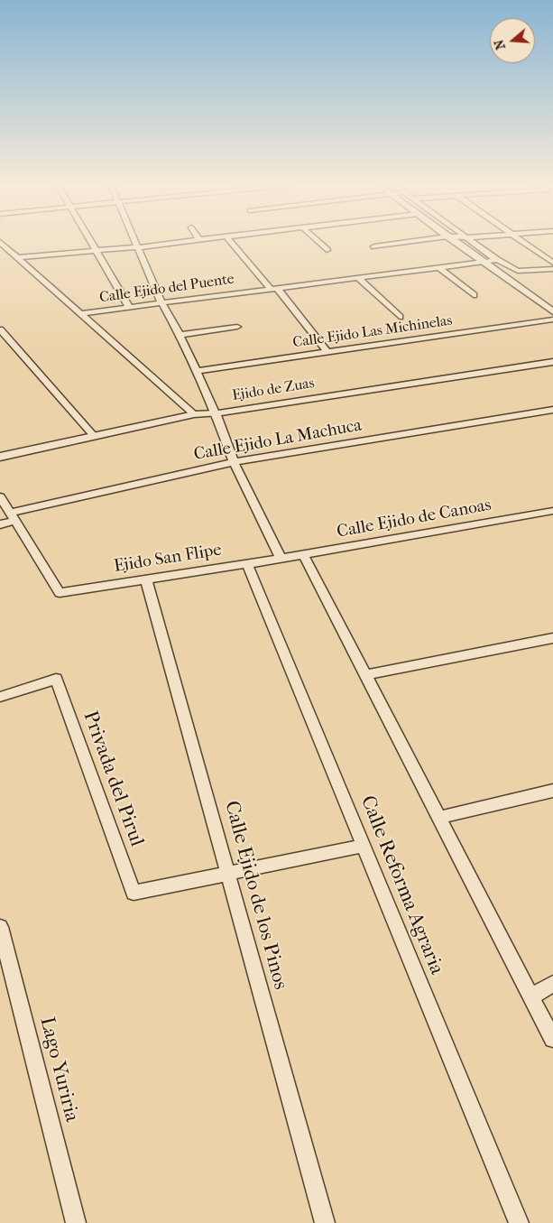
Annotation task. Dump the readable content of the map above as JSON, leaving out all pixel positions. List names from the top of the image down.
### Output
{
  "streets": {
    "street": [
      "Calle Ejido del Puente",
      "Calle Ejido Las Michinelas",
      "Ejido de Zuas",
      "Calle Ejido La Machuca",
      "Calle Ejido de Canoas",
      "Ejido San Flipe",
      "Privada del Pirul",
      "Calle Reforma Agraria",
      "Calle Ejido de los Pinos",
      "Lago Yuriria"
    ]
  },
  "crossings": [
    ["Calle Ejido La Machuca", "Ejido San Flipe"],
    ["Calle Ejido de Canoas", "Ejido San Flipe"],
    ["Ejido San Flipe", "Calle Reforma Agraria"],
    ["Ejido San Flipe", "Calle Ejido de los Pinos"],
    ["Privada del Pirul", "Calle Ejido de los Pinos"]
  ],
  "north": "left"
}
